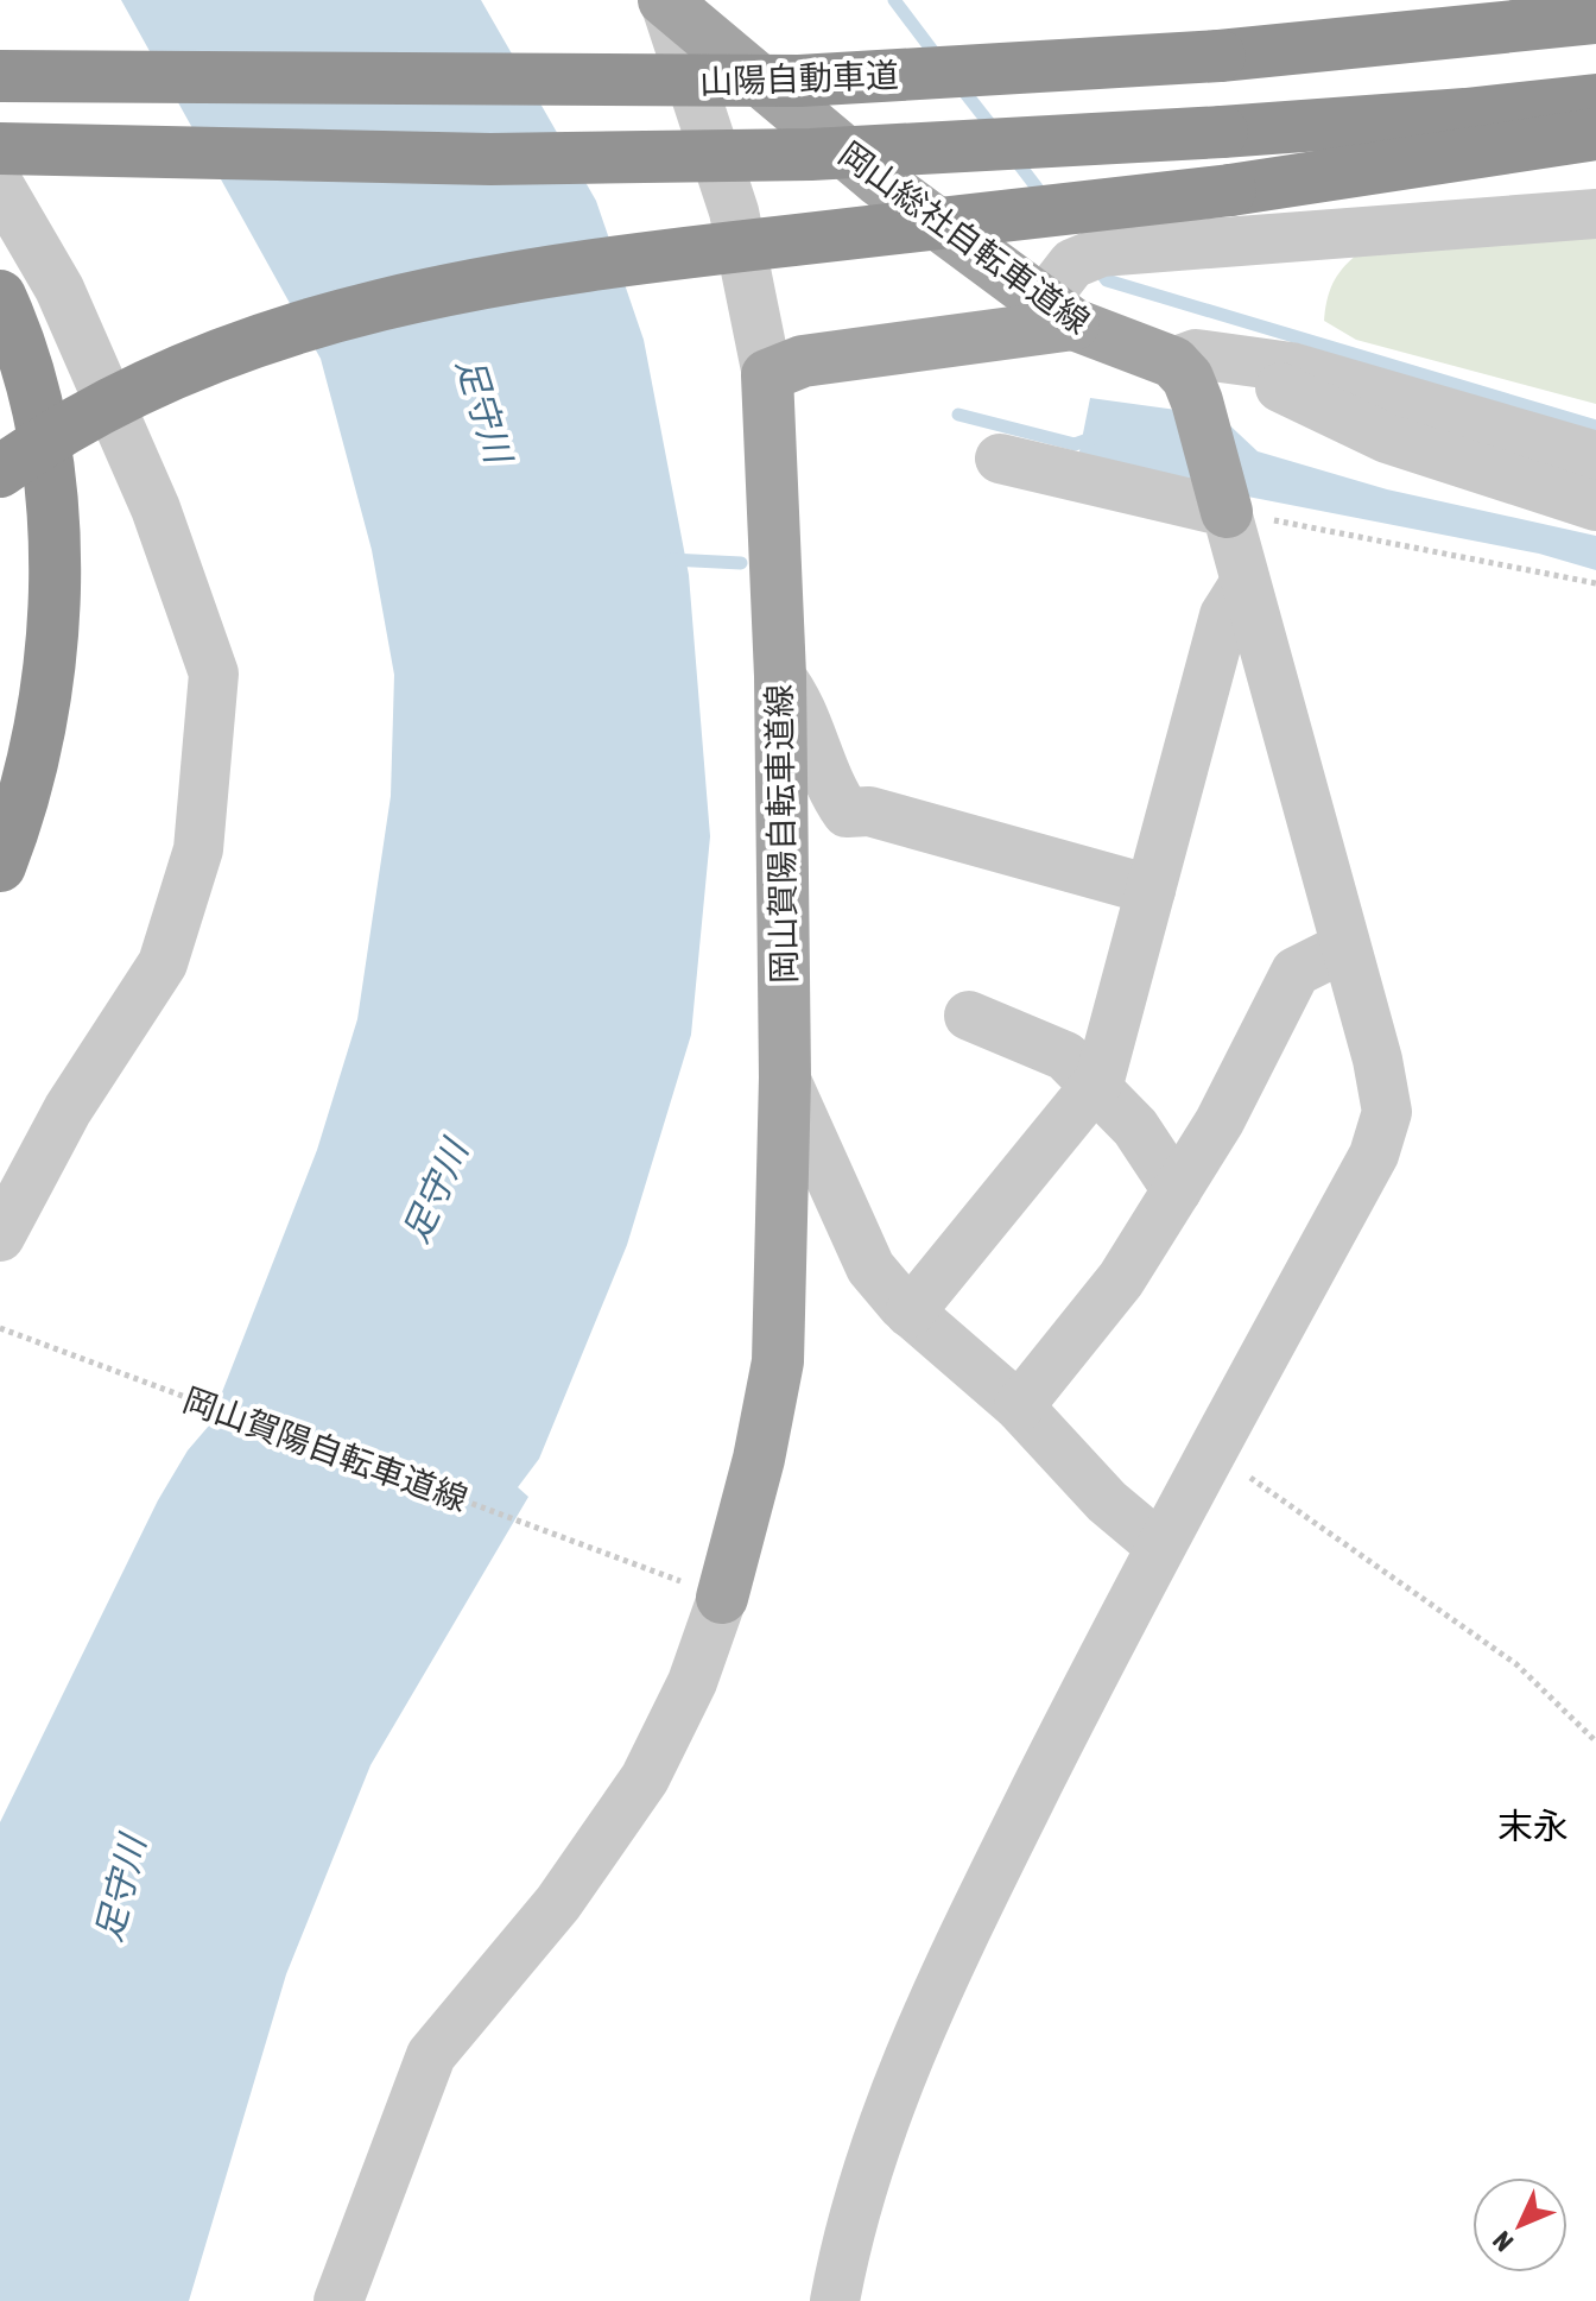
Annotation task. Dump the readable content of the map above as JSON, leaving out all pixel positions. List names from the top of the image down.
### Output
{
  "streets": {
    "highway": ["山陽自動車道"],
    "main road": ["岡山総社自転車道線", "岡山賀陽自転車道線"]
  },
  "districts": ["末永"],
  "water": ["足守川"],
  "north": "bottom left"
}
